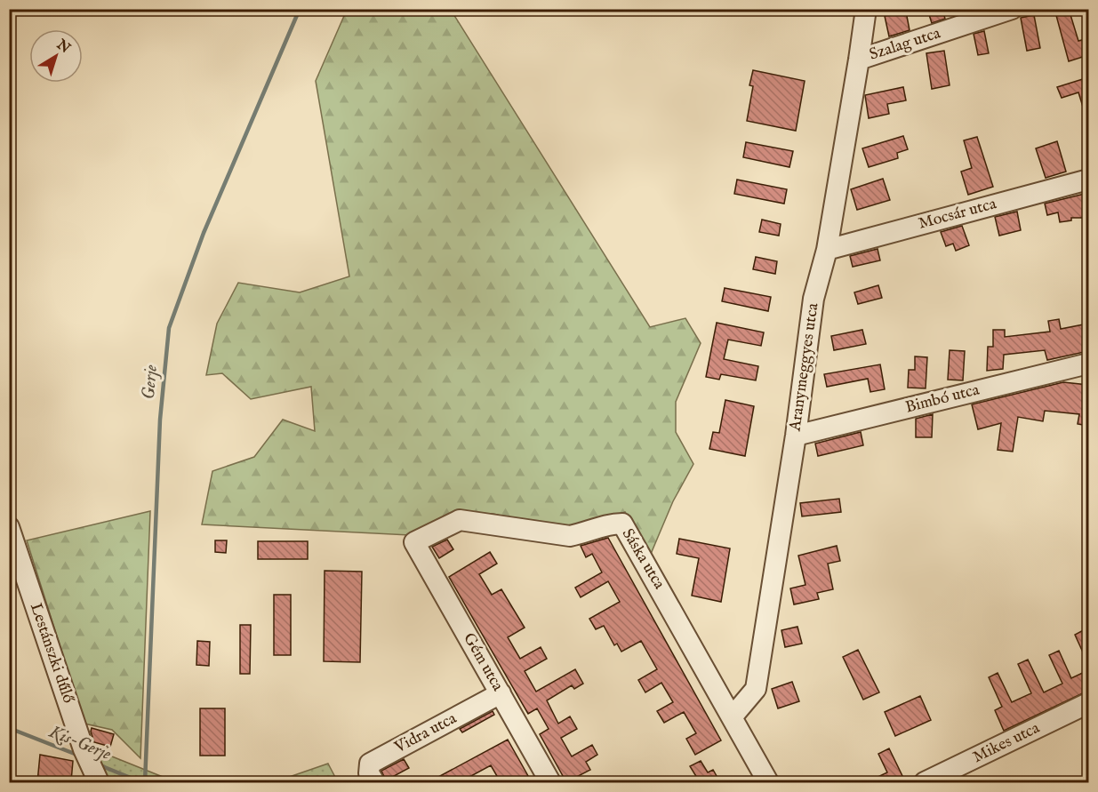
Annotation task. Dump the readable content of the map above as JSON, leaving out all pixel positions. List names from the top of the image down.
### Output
{
  "streets": {
    "street": [
      "Szalag utca",
      "Mocsár utca",
      "Aranymeggyes utca",
      "Bimbó utca",
      "Sáska utca",
      "Lestánszki dűlő",
      "Gém utca",
      "Vidra utca",
      "Mikes utca"
    ]
  },
  "crossings": [
    ["Szalag utca", "Aranymeggyes utca"],
    ["Mocsár utca", "Aranymeggyes utca"],
    ["Aranymeggyes utca", "Bimbó utca"],
    ["Aranymeggyes utca", "Sáska utca"],
    ["Sáska utca", "Gém utca"],
    ["Gém utca", "Vidra utca"]
  ],
  "water": ["Gerje", "Kis-Gerje"],
  "north": "top right"
}
